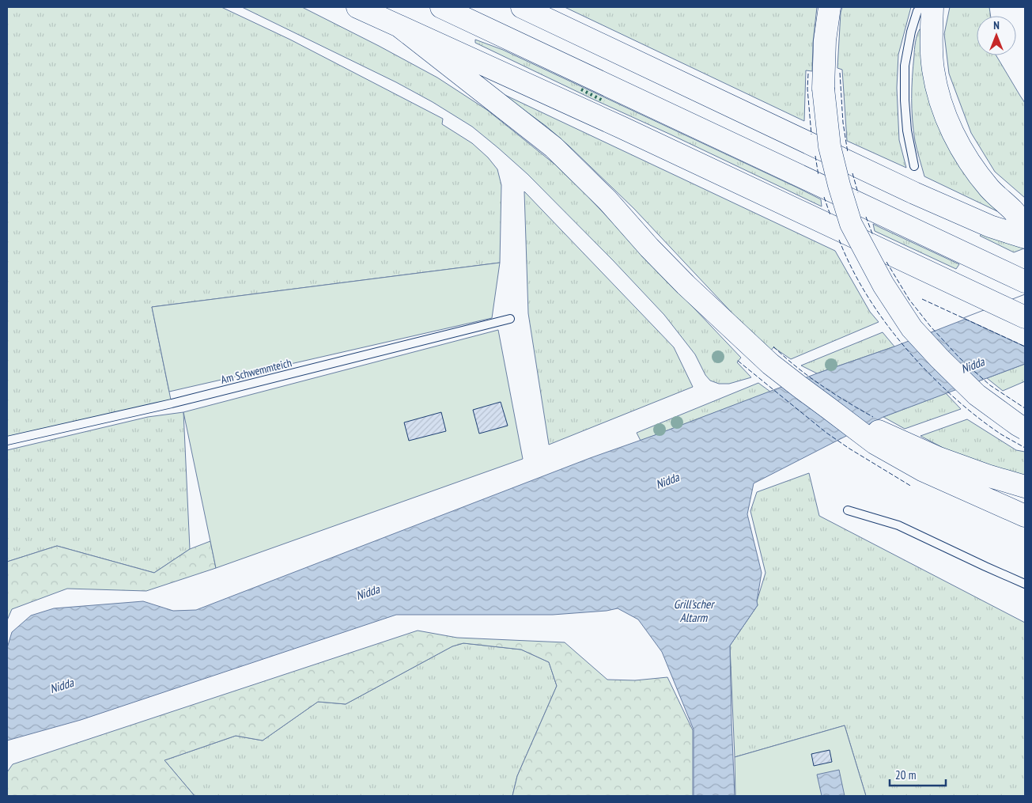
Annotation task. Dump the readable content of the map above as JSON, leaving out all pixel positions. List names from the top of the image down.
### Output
{
  "streets": {
    "lane": ["Am Schwemmteich"]
  },
  "water": ["Nidda", "Grill’scher Altarm"],
  "scale_bar": "20 m",
  "north": "top"
}
